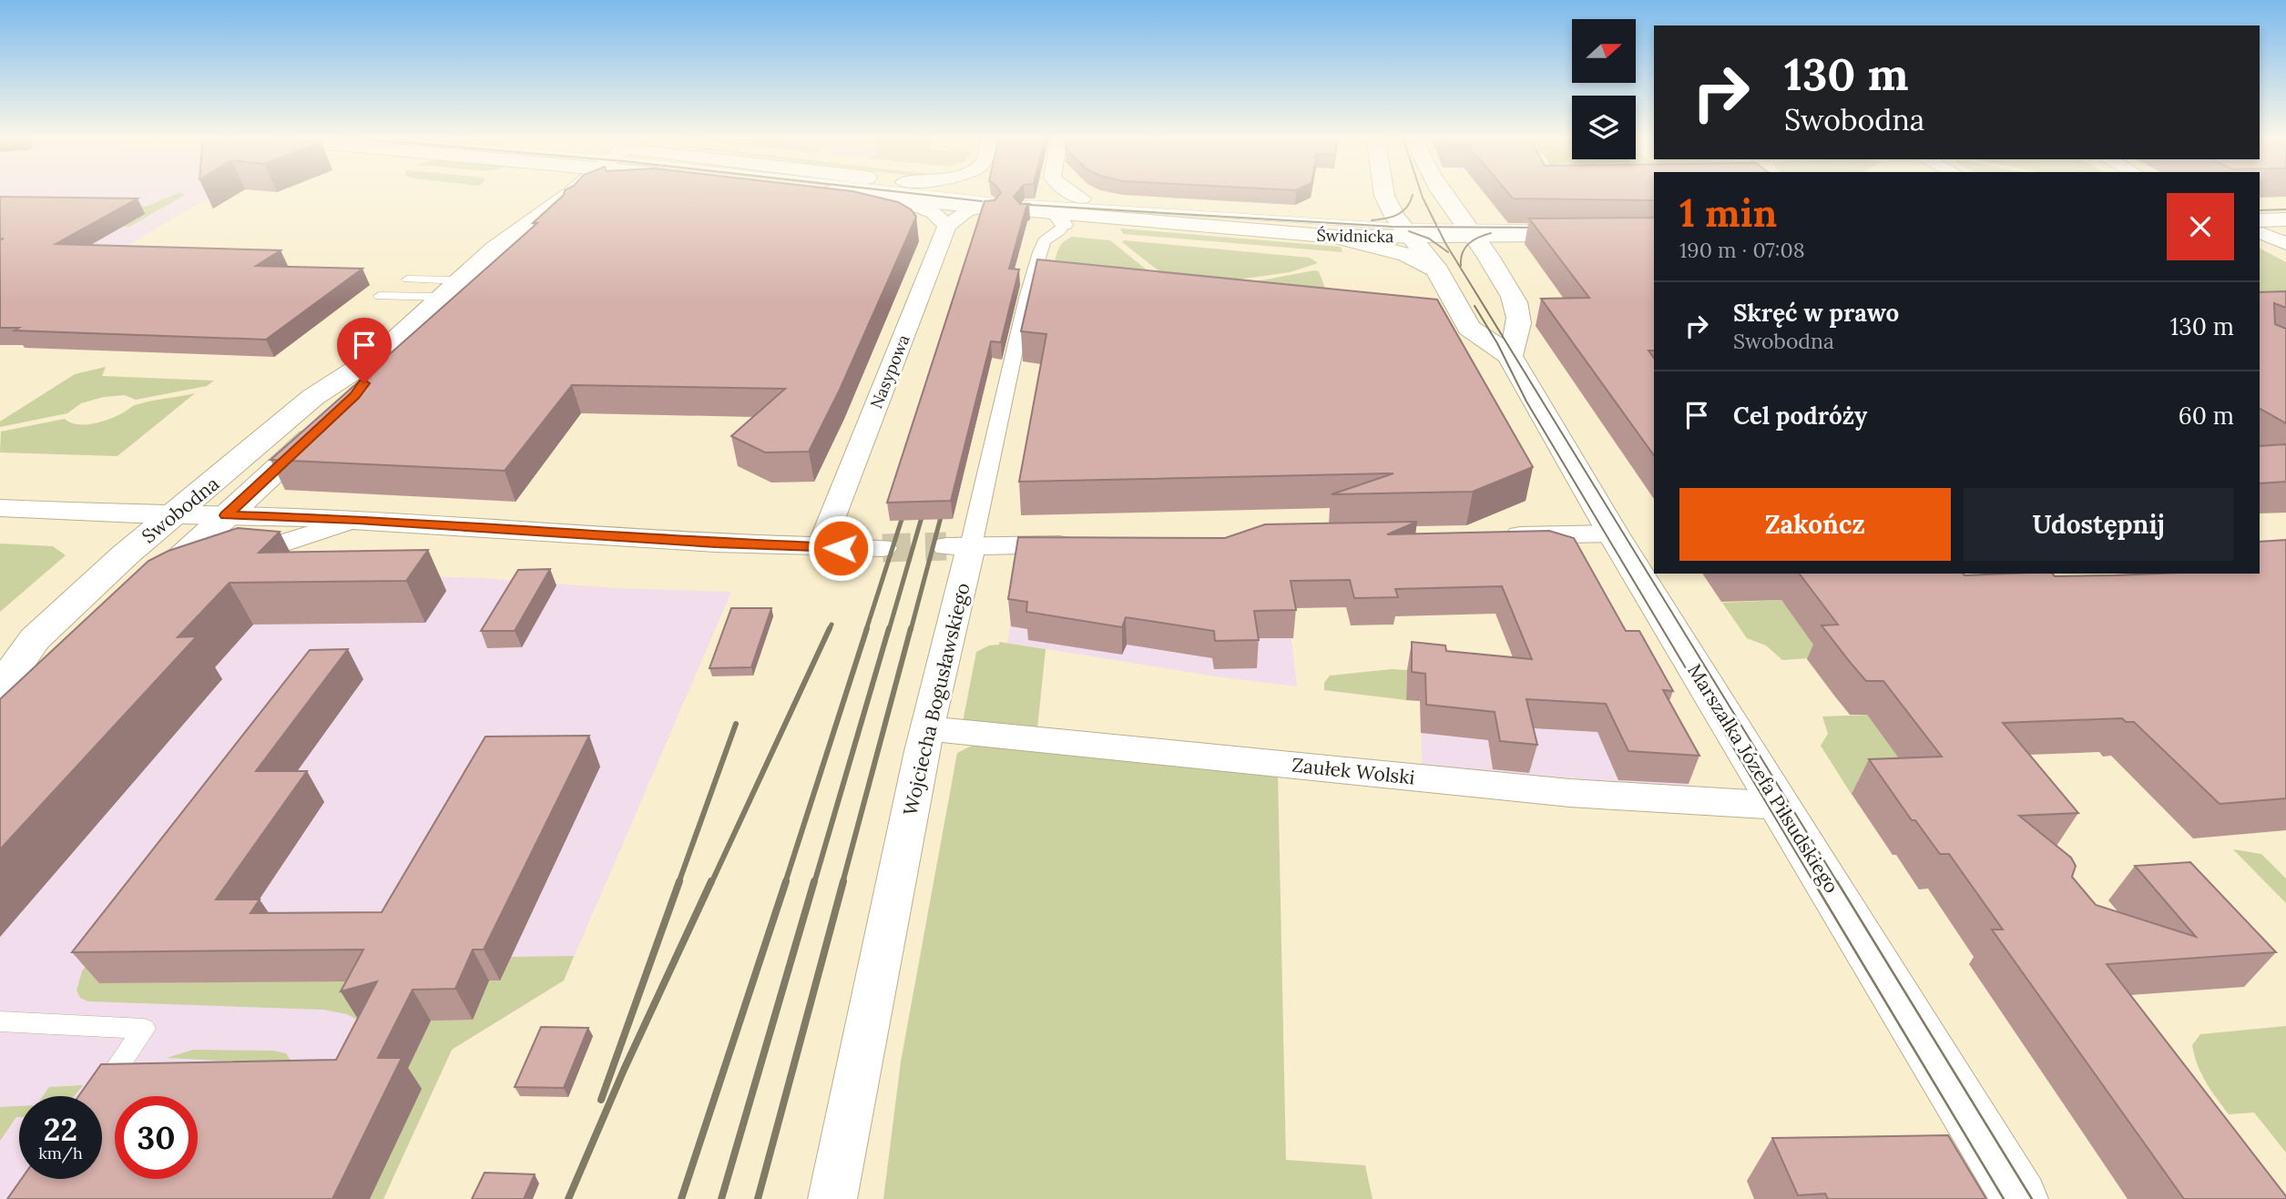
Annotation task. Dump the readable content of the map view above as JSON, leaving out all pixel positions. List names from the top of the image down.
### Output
{
  "streets": {
    "street": [
      "Świdnicka",
      "Nasypowa",
      "Swobodna",
      "Wojciecha Bogusławskiego",
      "Zaułek Wolski",
      "Marszałka Józefa Piłsudskiego"
    ]
  },
  "crossings": [
    ["Świdnicka", "Wojciecha Bogusławskiego"],
    ["Świdnicka", "Marszałka Józefa Piłsudskiego"],
    ["Wojciecha Bogusławskiego", "Zaułek Wolski"],
    ["Zaułek Wolski", "Marszałka Józefa Piłsudskiego"]
  ],
  "north": "right",
  "page": {
    "turn": ["130 m", "Swobodna"],
    "heading": ["1 min", "190 m · 07:08"],
    "list": [
      {
        "name": "Skręć w prawo",
        "note": "Swobodna",
        "value": "130 m"
      },
      {
        "name": "Cel podróży",
        "value": "60 m"
      }
    ],
    "buttons": ["Zakończ", "Udostępnij"],
    "speed": "22 km/h",
    "limit": "30"
  }
}
